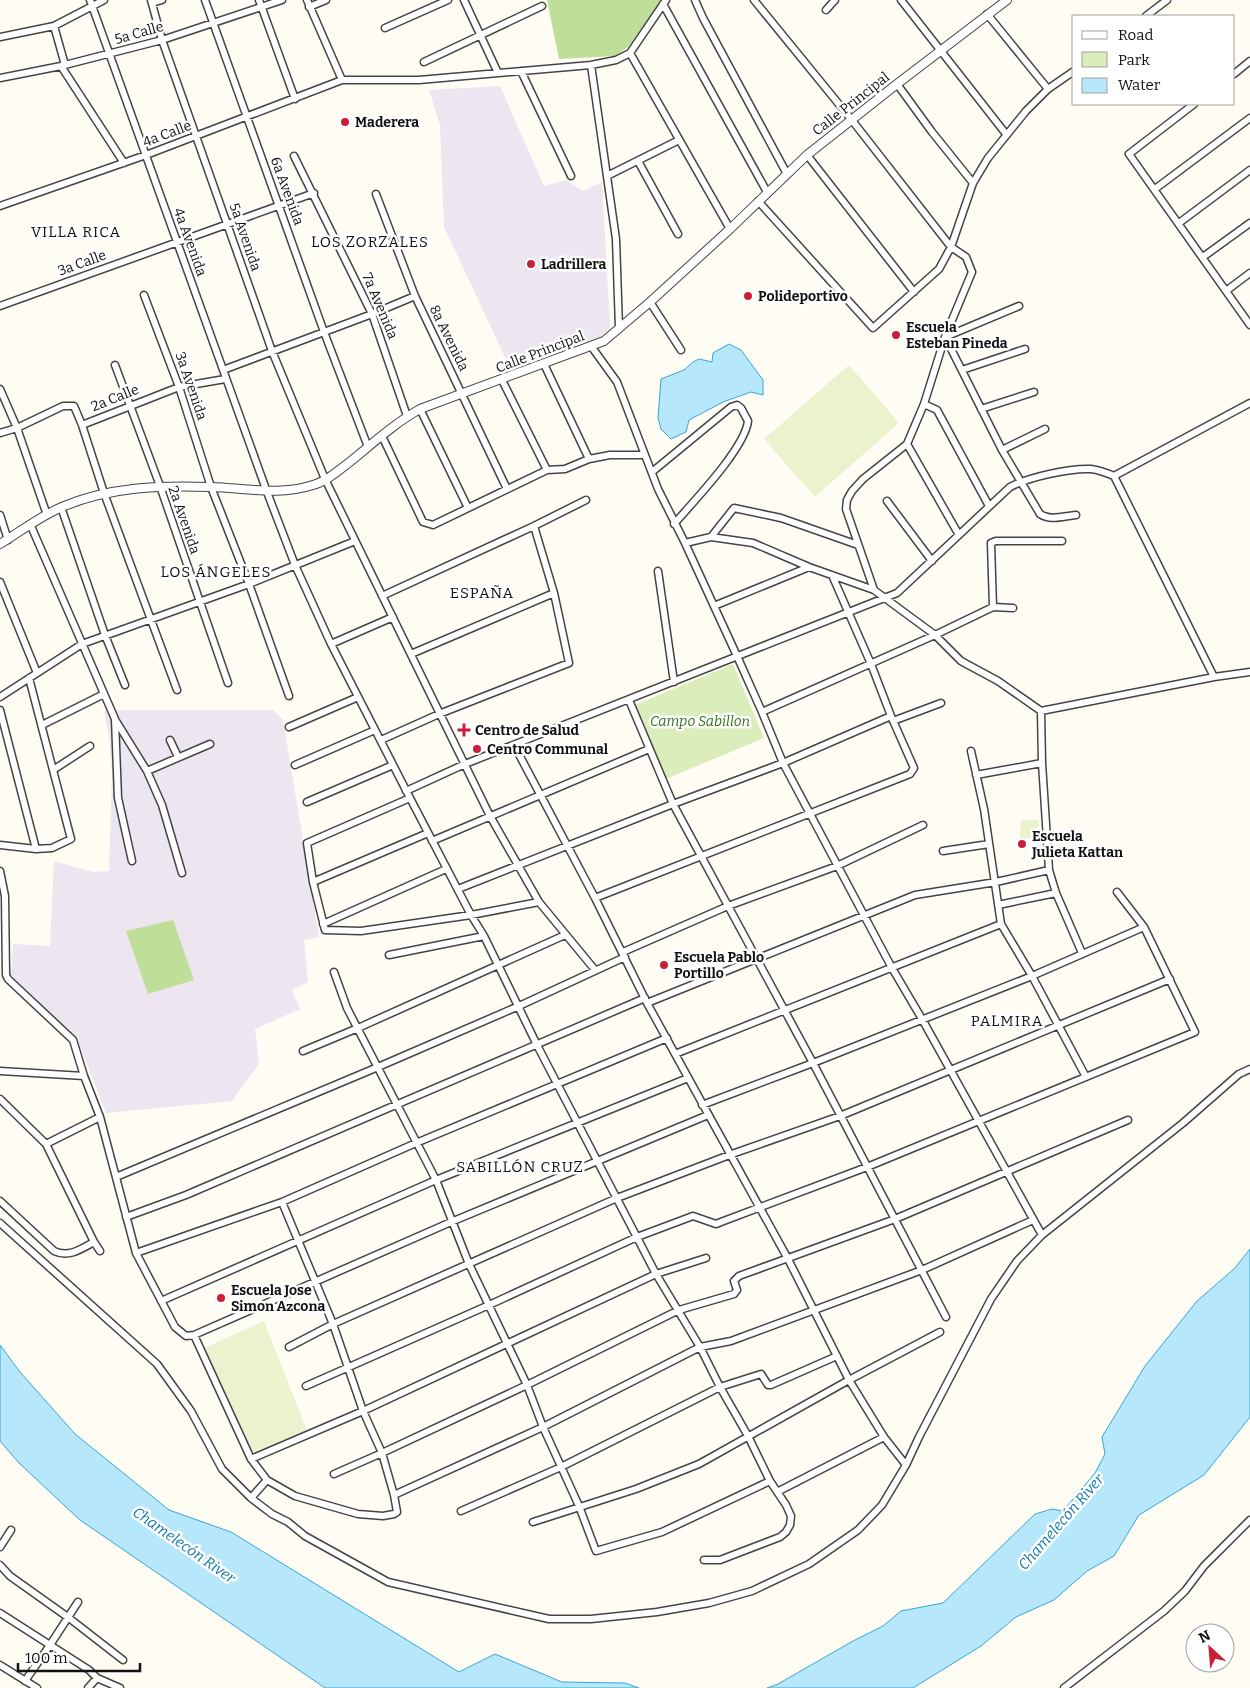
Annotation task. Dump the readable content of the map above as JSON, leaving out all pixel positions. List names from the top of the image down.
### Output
{
  "streets": {
    "street": [
      "5a Calle",
      "Calle Principal",
      "4a Calle",
      "6a Avenida",
      "5a Avenida",
      "4a Avenida",
      "3a Calle",
      "7a Avenida",
      "8a Avenida",
      "3a Avenida",
      "2a Calle",
      "2a Avenida"
    ]
  },
  "crossings": [
    ["5a Calle", "6a Avenida"],
    ["5a Calle", "5a Avenida"],
    ["5a Calle", "4a Avenida"],
    ["Calle Principal", "6a Avenida"],
    ["Calle Principal", "5a Avenida"],
    ["Calle Principal", "4a Avenida"],
    ["Calle Principal", "7a Avenida"],
    ["Calle Principal", "8a Avenida"],
    ["Calle Principal", "3a Avenida"],
    ["Calle Principal", "2a Avenida"],
    ["4a Calle", "6a Avenida"],
    ["4a Calle", "5a Avenida"],
    ["4a Calle", "4a Avenida"],
    ["6a Avenida", "3a Calle"],
    ["5a Avenida", "3a Calle"],
    ["4a Avenida", "3a Calle"],
    ["4a Avenida", "2a Calle"],
    ["3a Calle", "7a Avenida"],
    ["3a Avenida", "2a Calle"],
    ["2a Calle", "2a Avenida"]
  ],
  "districts": [
    "VILLA RICA",
    "LOS ZORZALES",
    "LOS ÁNGELES",
    "ESPAÑA",
    "PALMIRA",
    "SABILLÓN CRUZ"
  ],
  "water": ["Chamelecón River"],
  "parks": ["Campo Sabillon"],
  "places": {
    "other": [
      "Maderera",
      "Ladrillera",
      "Polideportivo",
      "Escuela Esteban Pineda",
      "Centro Communal",
      "Escuela Julieta Kattan",
      "Escuela Pablo Portillo",
      "Escuela Jose Simon Azcona"
    ],
    "health": ["Centro de Salud"]
  },
  "legend": ["Road", "Park", "Water"],
  "scale_bar": "100 m",
  "north": "top left"
}
